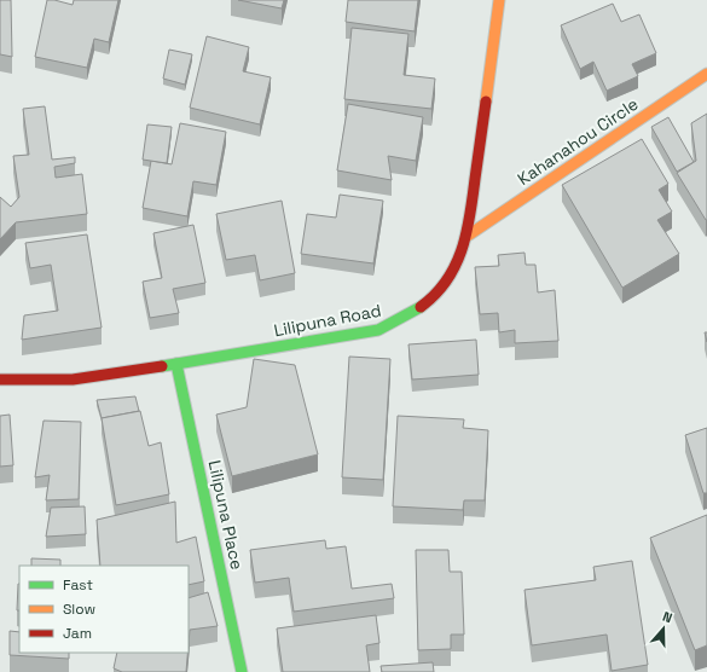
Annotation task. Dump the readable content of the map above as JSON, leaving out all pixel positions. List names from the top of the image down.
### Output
{
  "streets": {
    "street": ["Kahanahou Circle", "Lilipuna Road", "Lilipuna Place"]
  },
  "crossings": [
    ["Kahanahou Circle", "Lilipuna Road"],
    ["Lilipuna Road", "Lilipuna Place"]
  ],
  "legend": ["Fast", "Slow", "Jam"],
  "north": "top"
}
